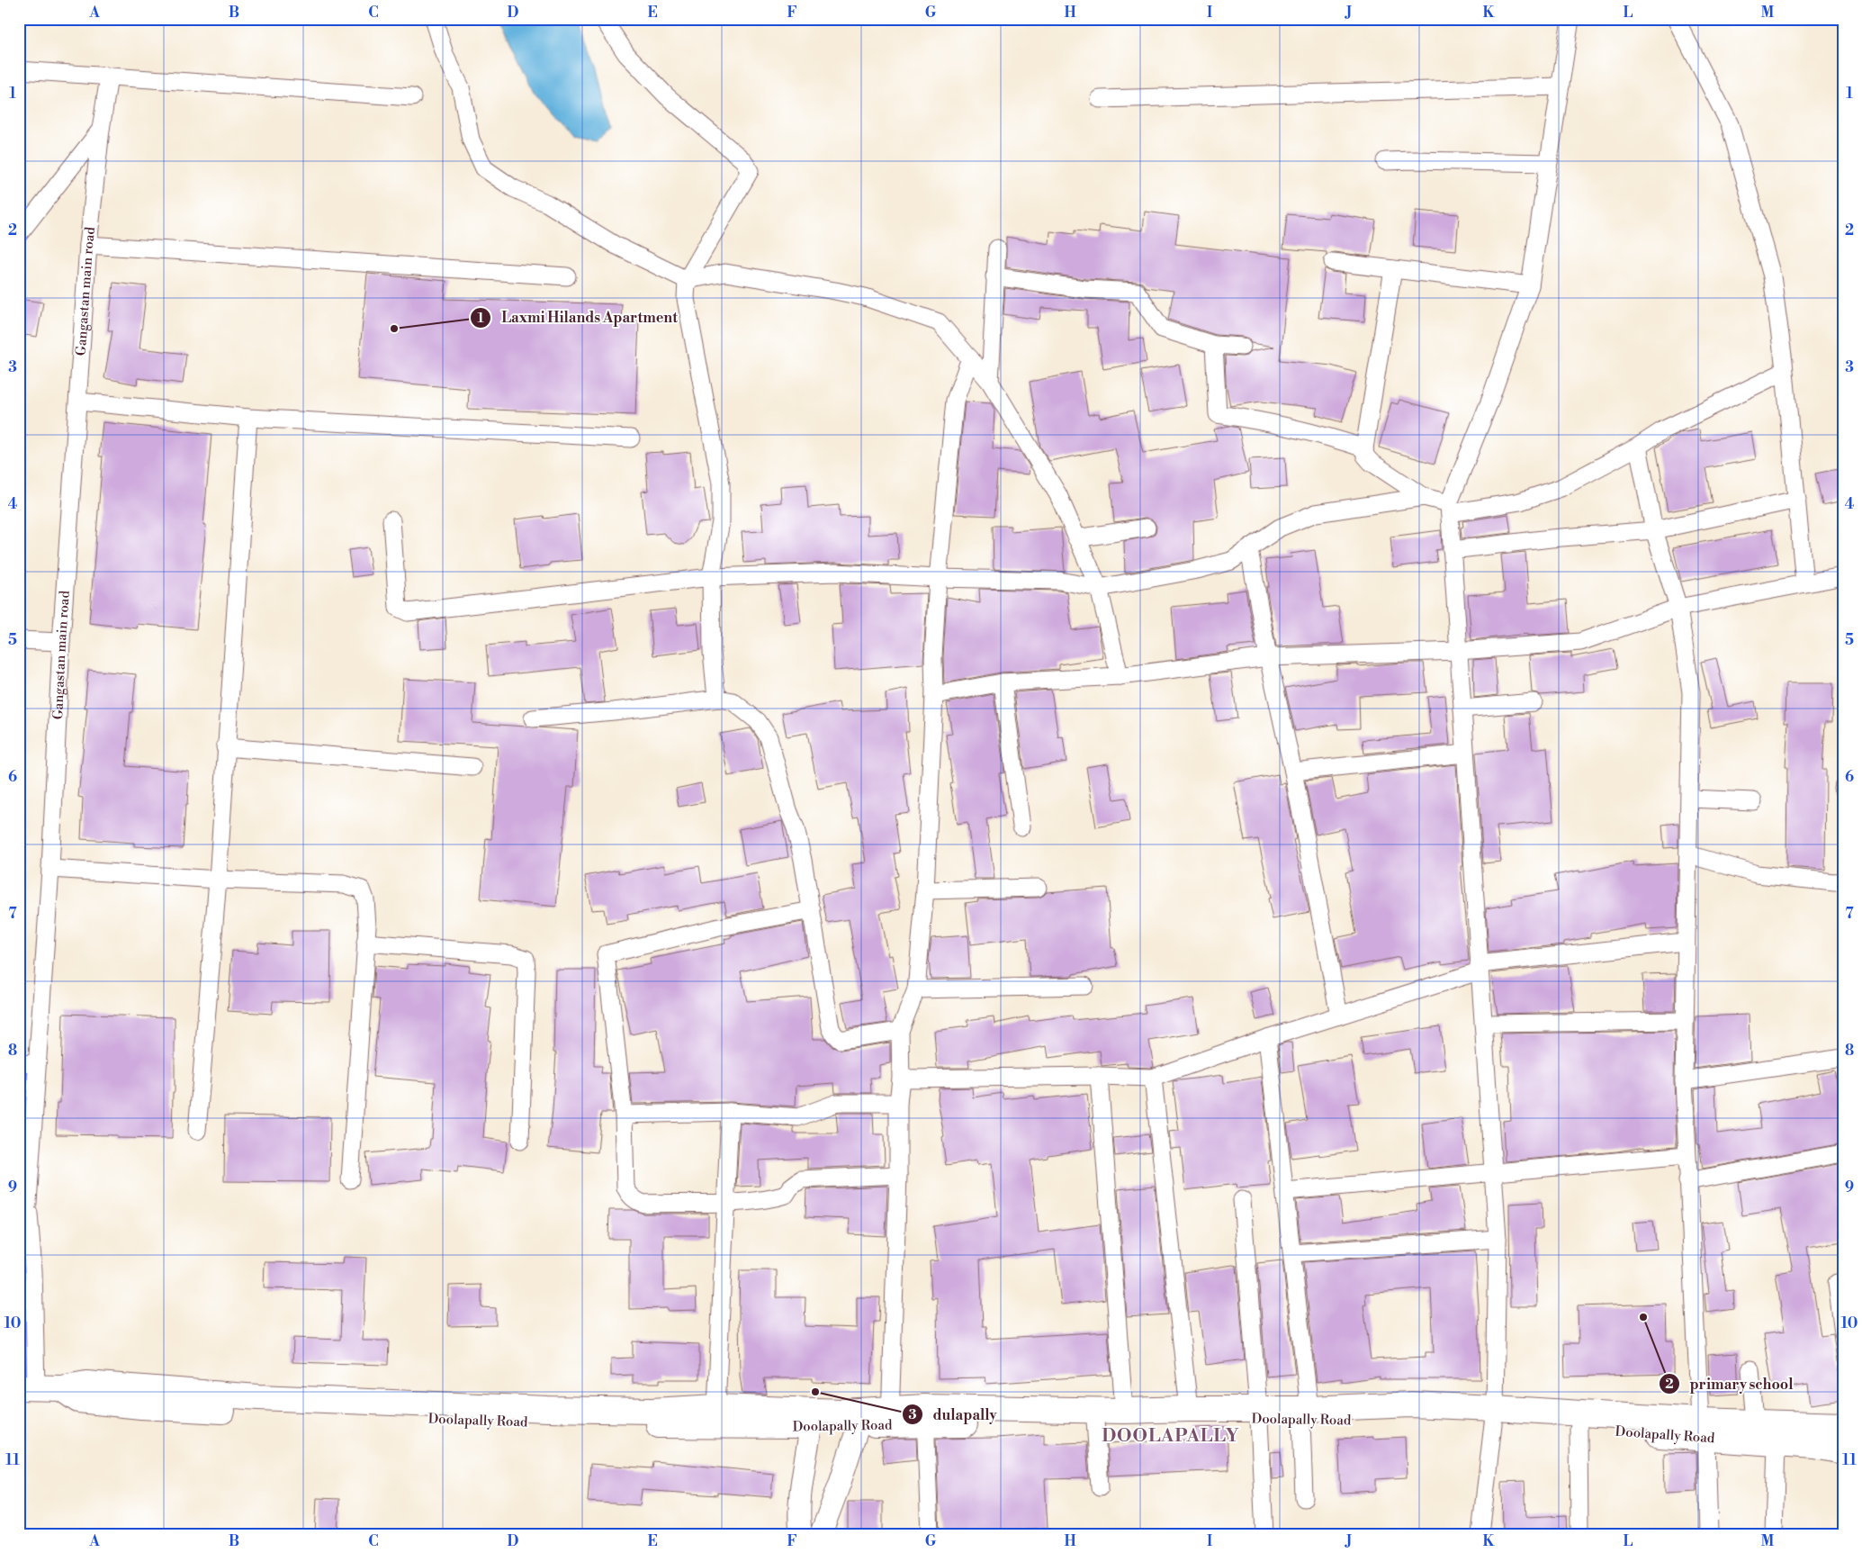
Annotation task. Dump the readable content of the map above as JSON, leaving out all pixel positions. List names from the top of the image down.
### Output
{
  "streets": {
    "main road": ["Doolapally Road"],
    "street": ["Gangastan main road"]
  },
  "districts": ["DOOLAPALLY"],
  "places": ["Laxmi Hilands Apartment", "primary school", "dulapally"],
  "grid": {
    "columns": [
      "A",
      "B",
      "C",
      "D",
      "E",
      "F",
      "G",
      "H",
      "I",
      "J",
      "K",
      "L",
      "M"
    ],
    "rows": [
      "1",
      "2",
      "3",
      "4",
      "5",
      "6",
      "7",
      "8",
      "9",
      "10",
      "11"
    ]
  }
}
